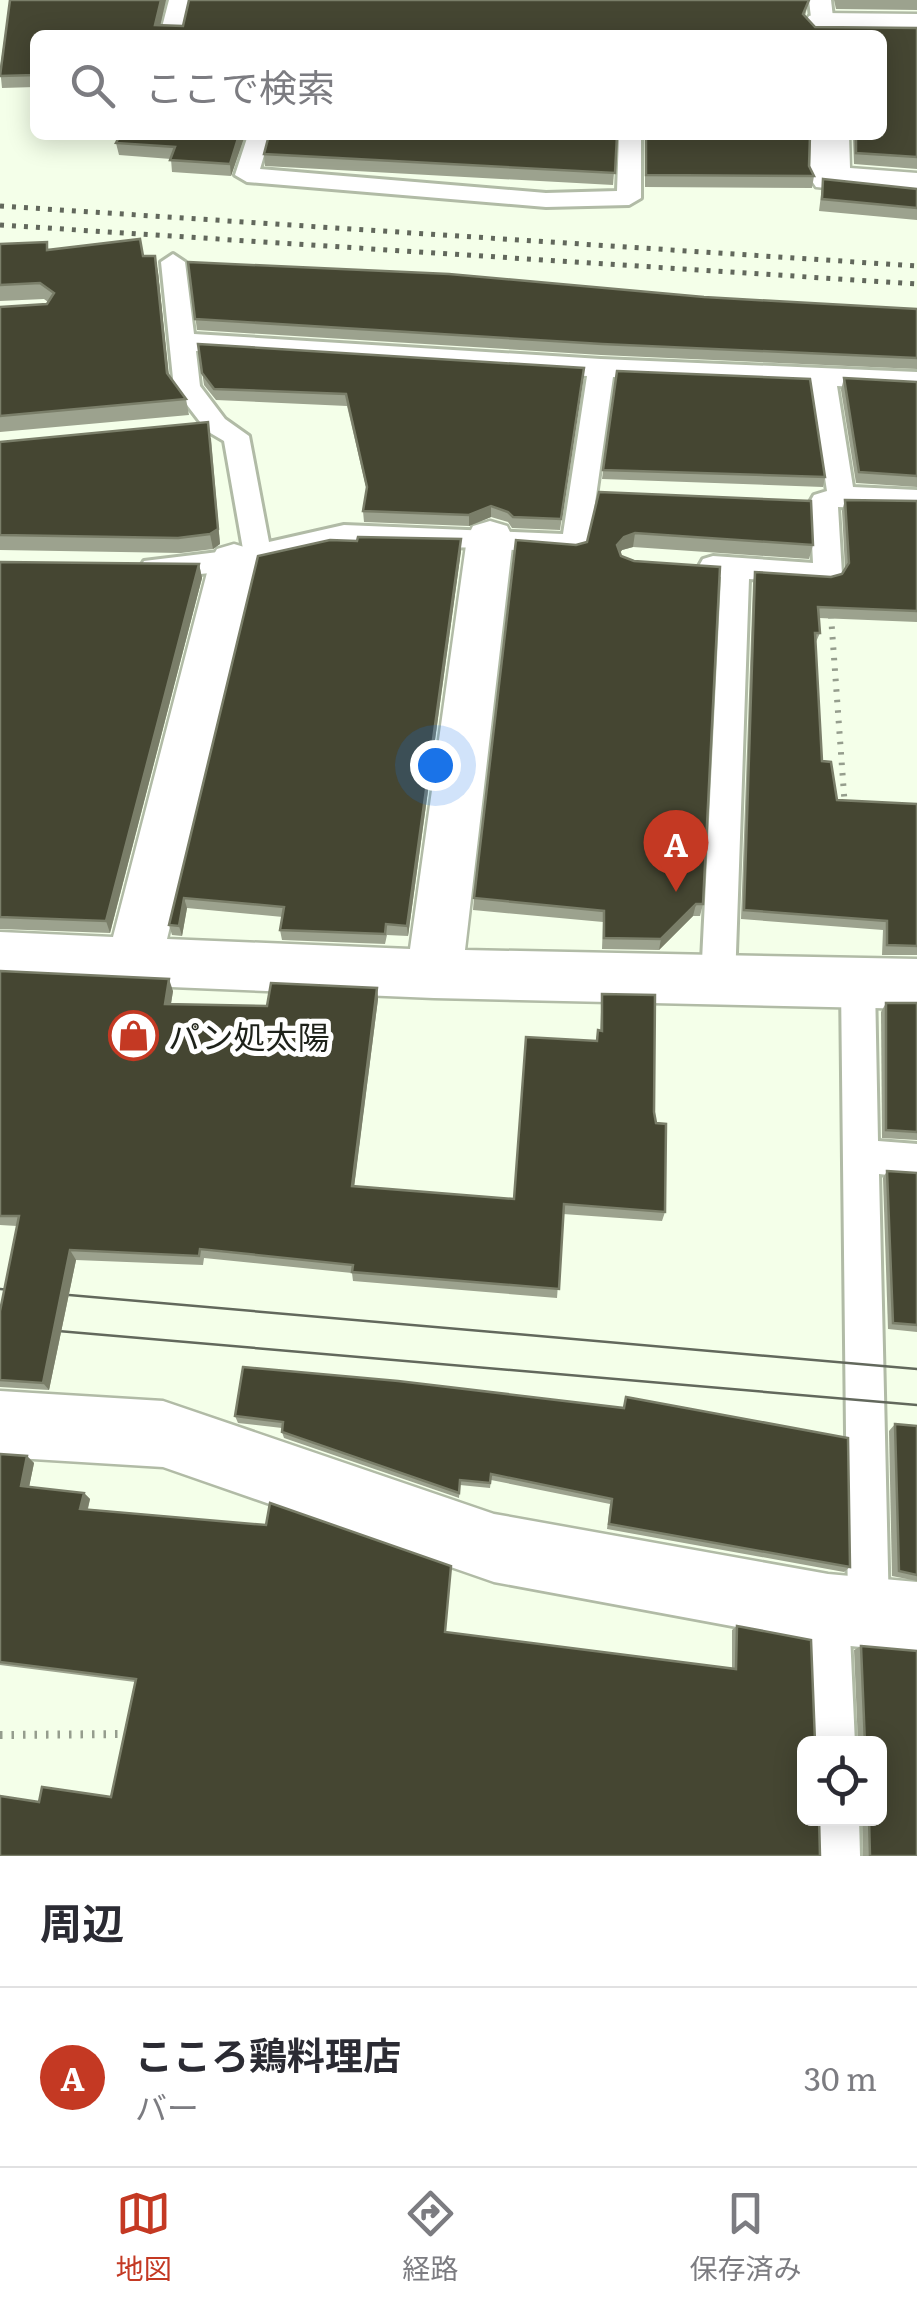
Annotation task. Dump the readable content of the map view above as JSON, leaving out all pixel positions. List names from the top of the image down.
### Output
{
  "places": {
    "shop": ["パン処太陽"]
  },
  "page": {
    "search": "ここで検索",
    "pins": "A",
    "heading": "周辺",
    "list": [
      {
        "mark": "A",
        "name": "こころ鶏料理店",
        "note": "バー",
        "value": "30 m"
      }
    ],
    "nav": ["地図", "経路", "保存済み"]
  }
}
